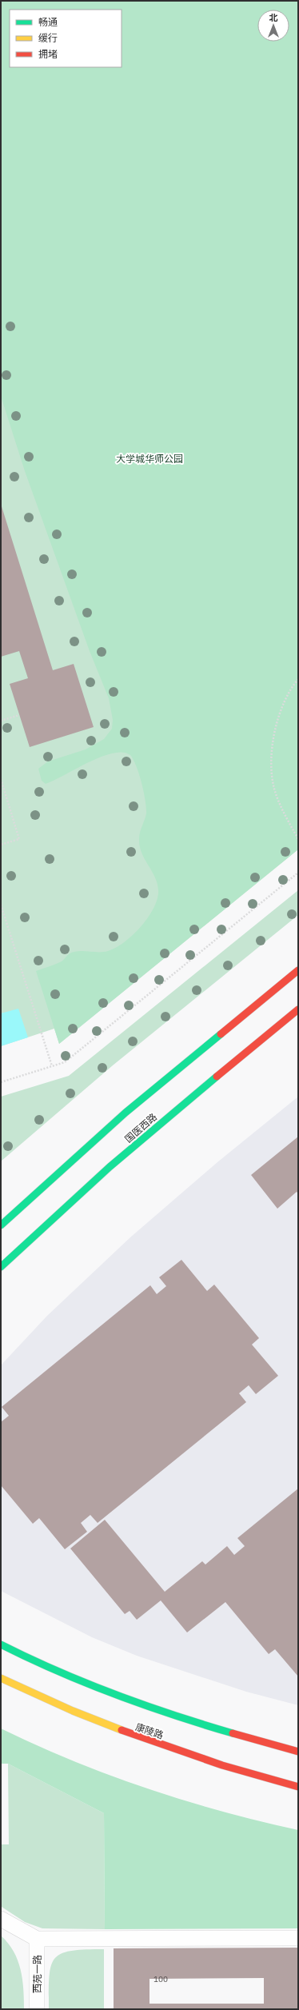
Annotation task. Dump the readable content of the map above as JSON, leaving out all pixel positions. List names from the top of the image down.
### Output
{
  "streets": {
    "main road": ["国医西路", "康陵路"],
    "lane": ["西苑一路"]
  },
  "parks": ["大学城华师公园"],
  "house_numbers": ["100"],
  "legend": ["畅通", "缓行", "拥堵"],
  "north": "top"
}
